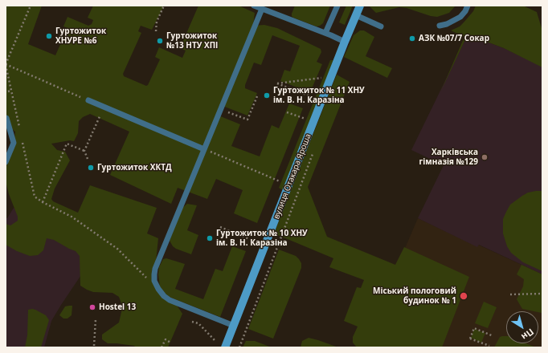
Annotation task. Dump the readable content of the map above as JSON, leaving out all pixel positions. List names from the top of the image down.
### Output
{
  "streets": {
    "street": ["вулиця Отакара Яроша"]
  },
  "places": [
    "Гуртожиток ХНУРЕ №6",
    "АЗК №07/7 Сокар",
    "Гуртожиток №13 НТУ ХПІ",
    "Гуртожиток № 11 ХНУ ім. В. Н. Каразіна",
    "Харківська гімназія №129",
    "Гуртожиток ХКТД",
    "Гуртожиток № 10 ХНУ ім. В. Н. Каразіна",
    "Міський пологовий будинок № 1",
    "Hostel 13"
  ],
  "north": "bottom right"
}
